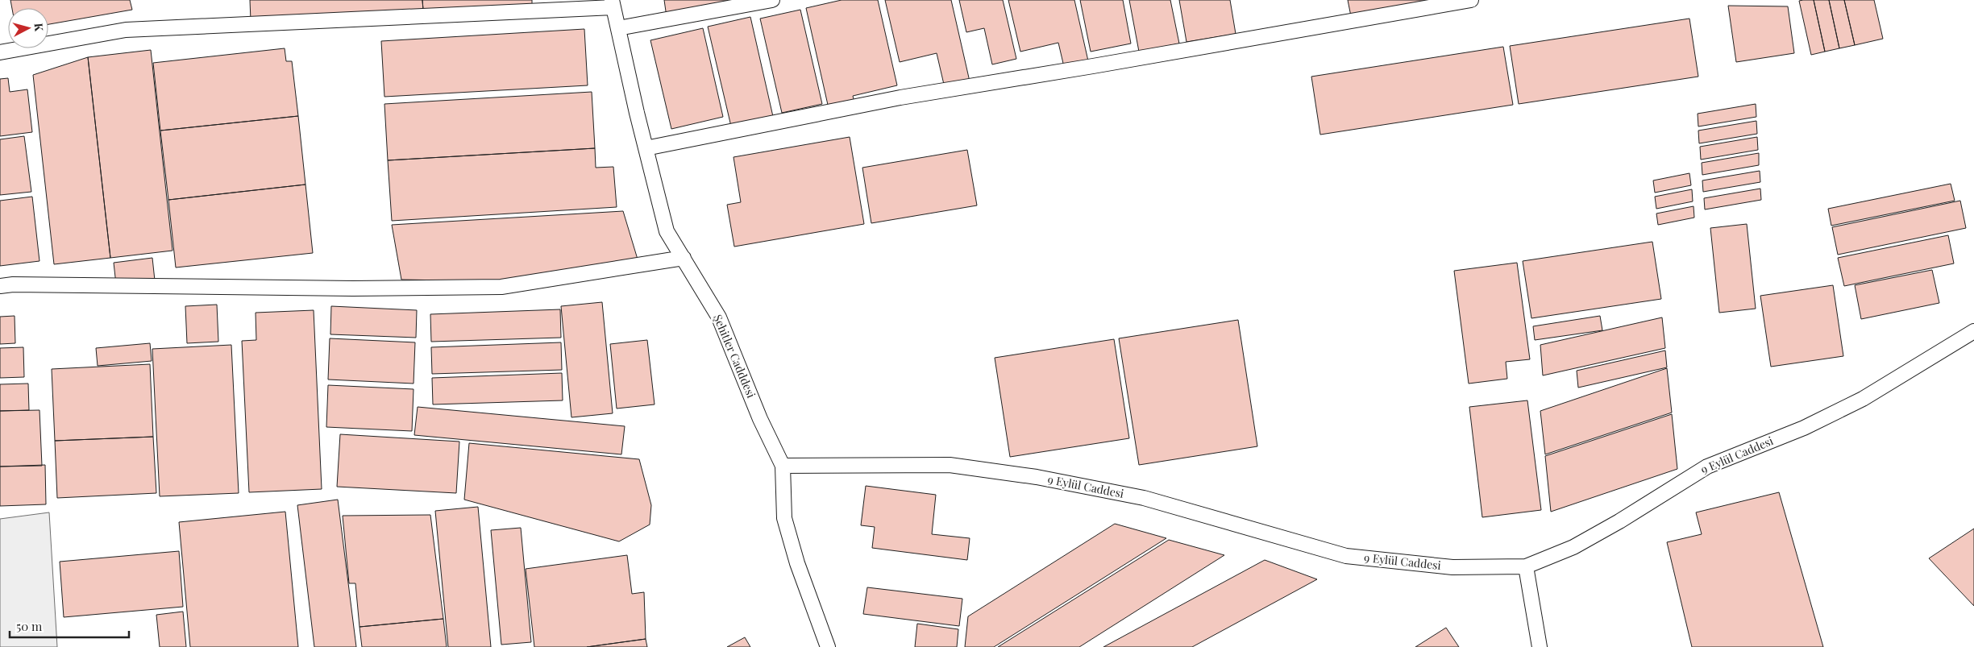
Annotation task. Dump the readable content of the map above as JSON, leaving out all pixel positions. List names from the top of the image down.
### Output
{
  "streets": {
    "street": ["Şehitler Cadddesi", "9 Eylül Caddesi"]
  },
  "crossings": [
    ["Şehitler Cadddesi", "9 Eylül Caddesi"]
  ],
  "scale_bar": "50 m",
  "north": "right"
}
